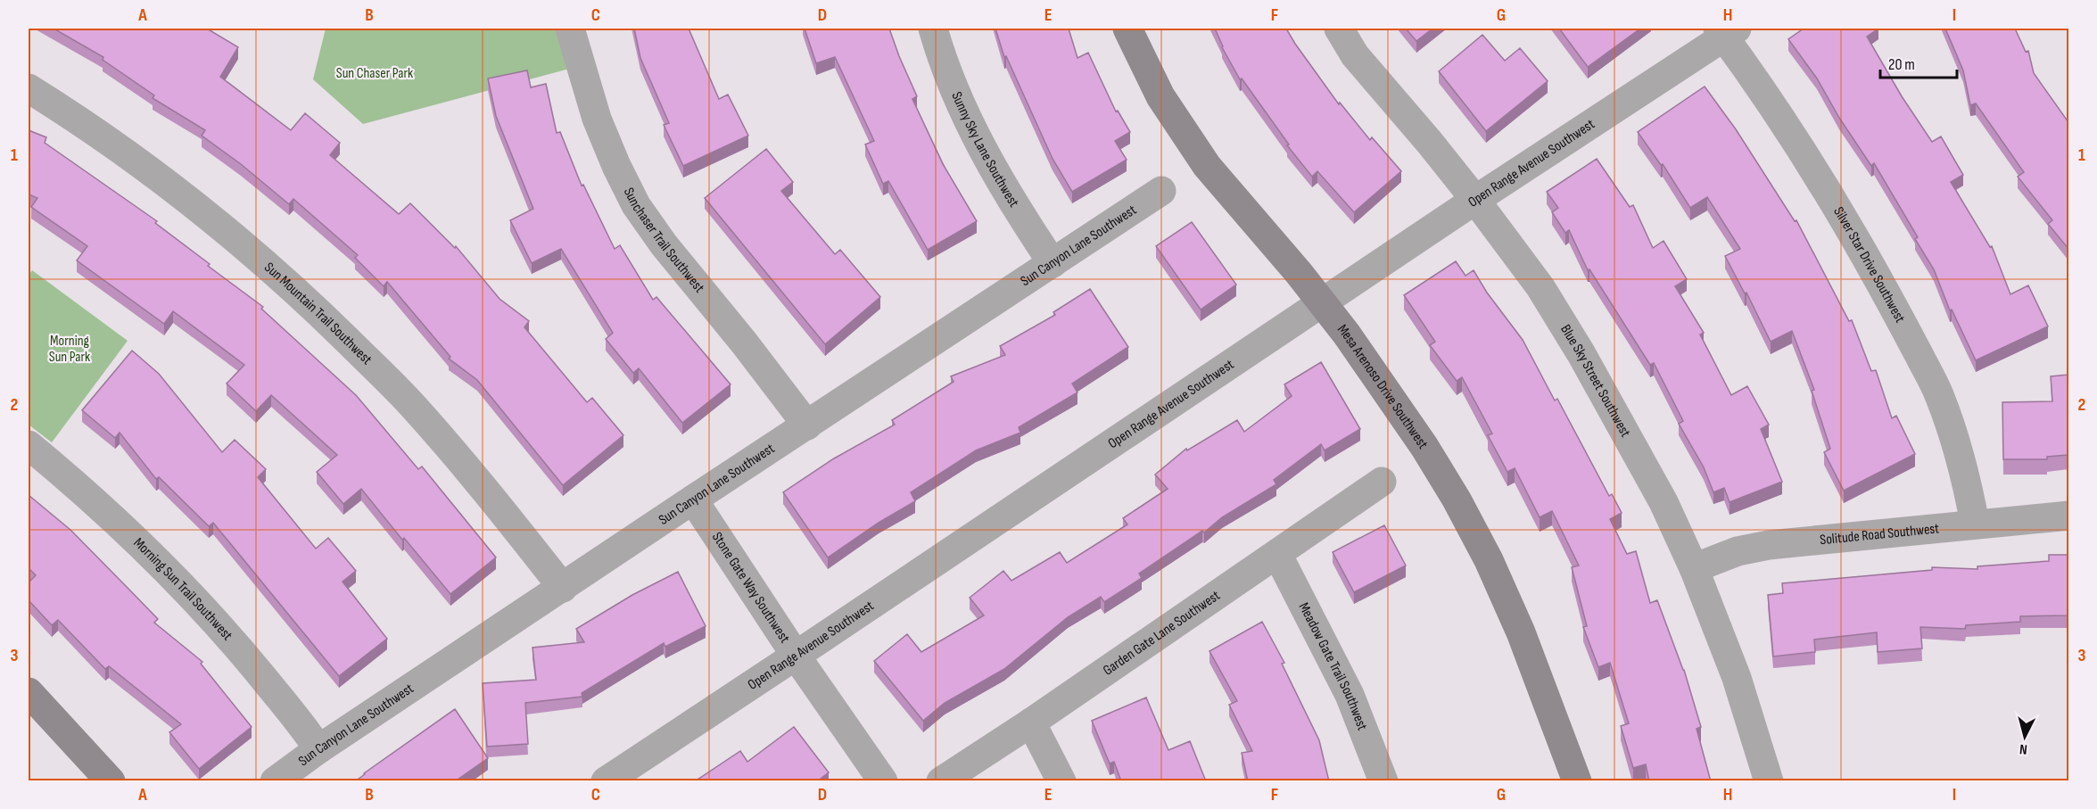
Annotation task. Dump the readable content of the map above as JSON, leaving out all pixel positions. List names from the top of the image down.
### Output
{
  "streets": {
    "street": [
      "Sunny Sky Lane Southwest",
      "Open Range Avenue Southwest",
      "Sunchaser Trail Southwest",
      "Sun Canyon Lane Southwest",
      "Silver Star Drive Southwest",
      "Sun Mountain Trail Southwest",
      "Blue Sky Street Southwest",
      "Mesa Arenoso Drive Southwest",
      "Solitude Road Southwest",
      "Stone Gate Way Southwest",
      "Morning Sun Trail Southwest",
      "Garden Gate Lane Southwest",
      "Meadow Gate Trail Southwest"
    ]
  },
  "crossings": [
    ["Sunny Sky Lane Southwest", "Sun Canyon Lane Southwest"],
    ["Open Range Avenue Southwest", "Silver Star Drive Southwest"],
    ["Open Range Avenue Southwest", "Blue Sky Street Southwest"],
    ["Open Range Avenue Southwest", "Mesa Arenoso Drive Southwest"],
    ["Open Range Avenue Southwest", "Stone Gate Way Southwest"],
    ["Sunchaser Trail Southwest", "Sun Canyon Lane Southwest"],
    ["Sun Canyon Lane Southwest", "Sun Mountain Trail Southwest"],
    ["Sun Canyon Lane Southwest", "Stone Gate Way Southwest"],
    ["Sun Canyon Lane Southwest", "Morning Sun Trail Southwest"],
    ["Silver Star Drive Southwest", "Solitude Road Southwest"],
    ["Blue Sky Street Southwest", "Solitude Road Southwest"],
    ["Garden Gate Lane Southwest", "Meadow Gate Trail Southwest"]
  ],
  "parks": ["Sun Chaser Park", "Morning Sun Park"],
  "scale_bar": "20 m",
  "north": "bottom",
  "grid": {
    "columns": [
      "A",
      "B",
      "C",
      "D",
      "E",
      "F",
      "G",
      "H",
      "I"
    ],
    "rows": ["1", "2", "3"]
  }
}
